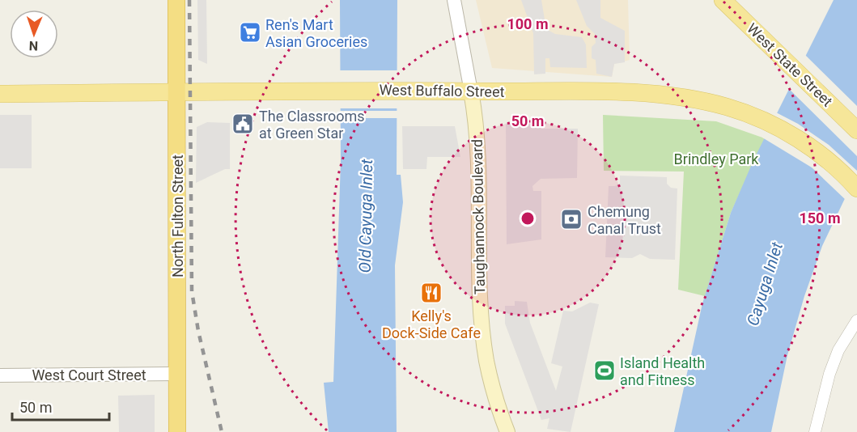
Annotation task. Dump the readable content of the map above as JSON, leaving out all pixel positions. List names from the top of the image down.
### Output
{
  "streets": {
    "highway": ["North Fulton Street"],
    "main road": ["West State Street", "West Buffalo Street", "Taughannock Boulevard"],
    "street": ["West Court Street"]
  },
  "crossings": [
    ["West Buffalo Street", "North Fulton Street"],
    ["West Buffalo Street", "Taughannock Boulevard"],
    ["North Fulton Street", "West Court Street"]
  ],
  "water": ["Old Cayuga Inlet", "Cayuga Inlet"],
  "parks": ["Brindley Park"],
  "places": {
    "supermarket": ["Ren's Mart Asian Groceries"],
    "public building": ["The Classrooms at Green Star"],
    "bank": ["Chemung Canal Trust"],
    "restaurant": ["Kelly's Dock-Side Cafe"],
    "sports": ["Island Health and Fitness"]
  },
  "scale_bar": "50 m",
  "north": "bottom",
  "rings": ["100 m", "50 m", "150 m"]
}
